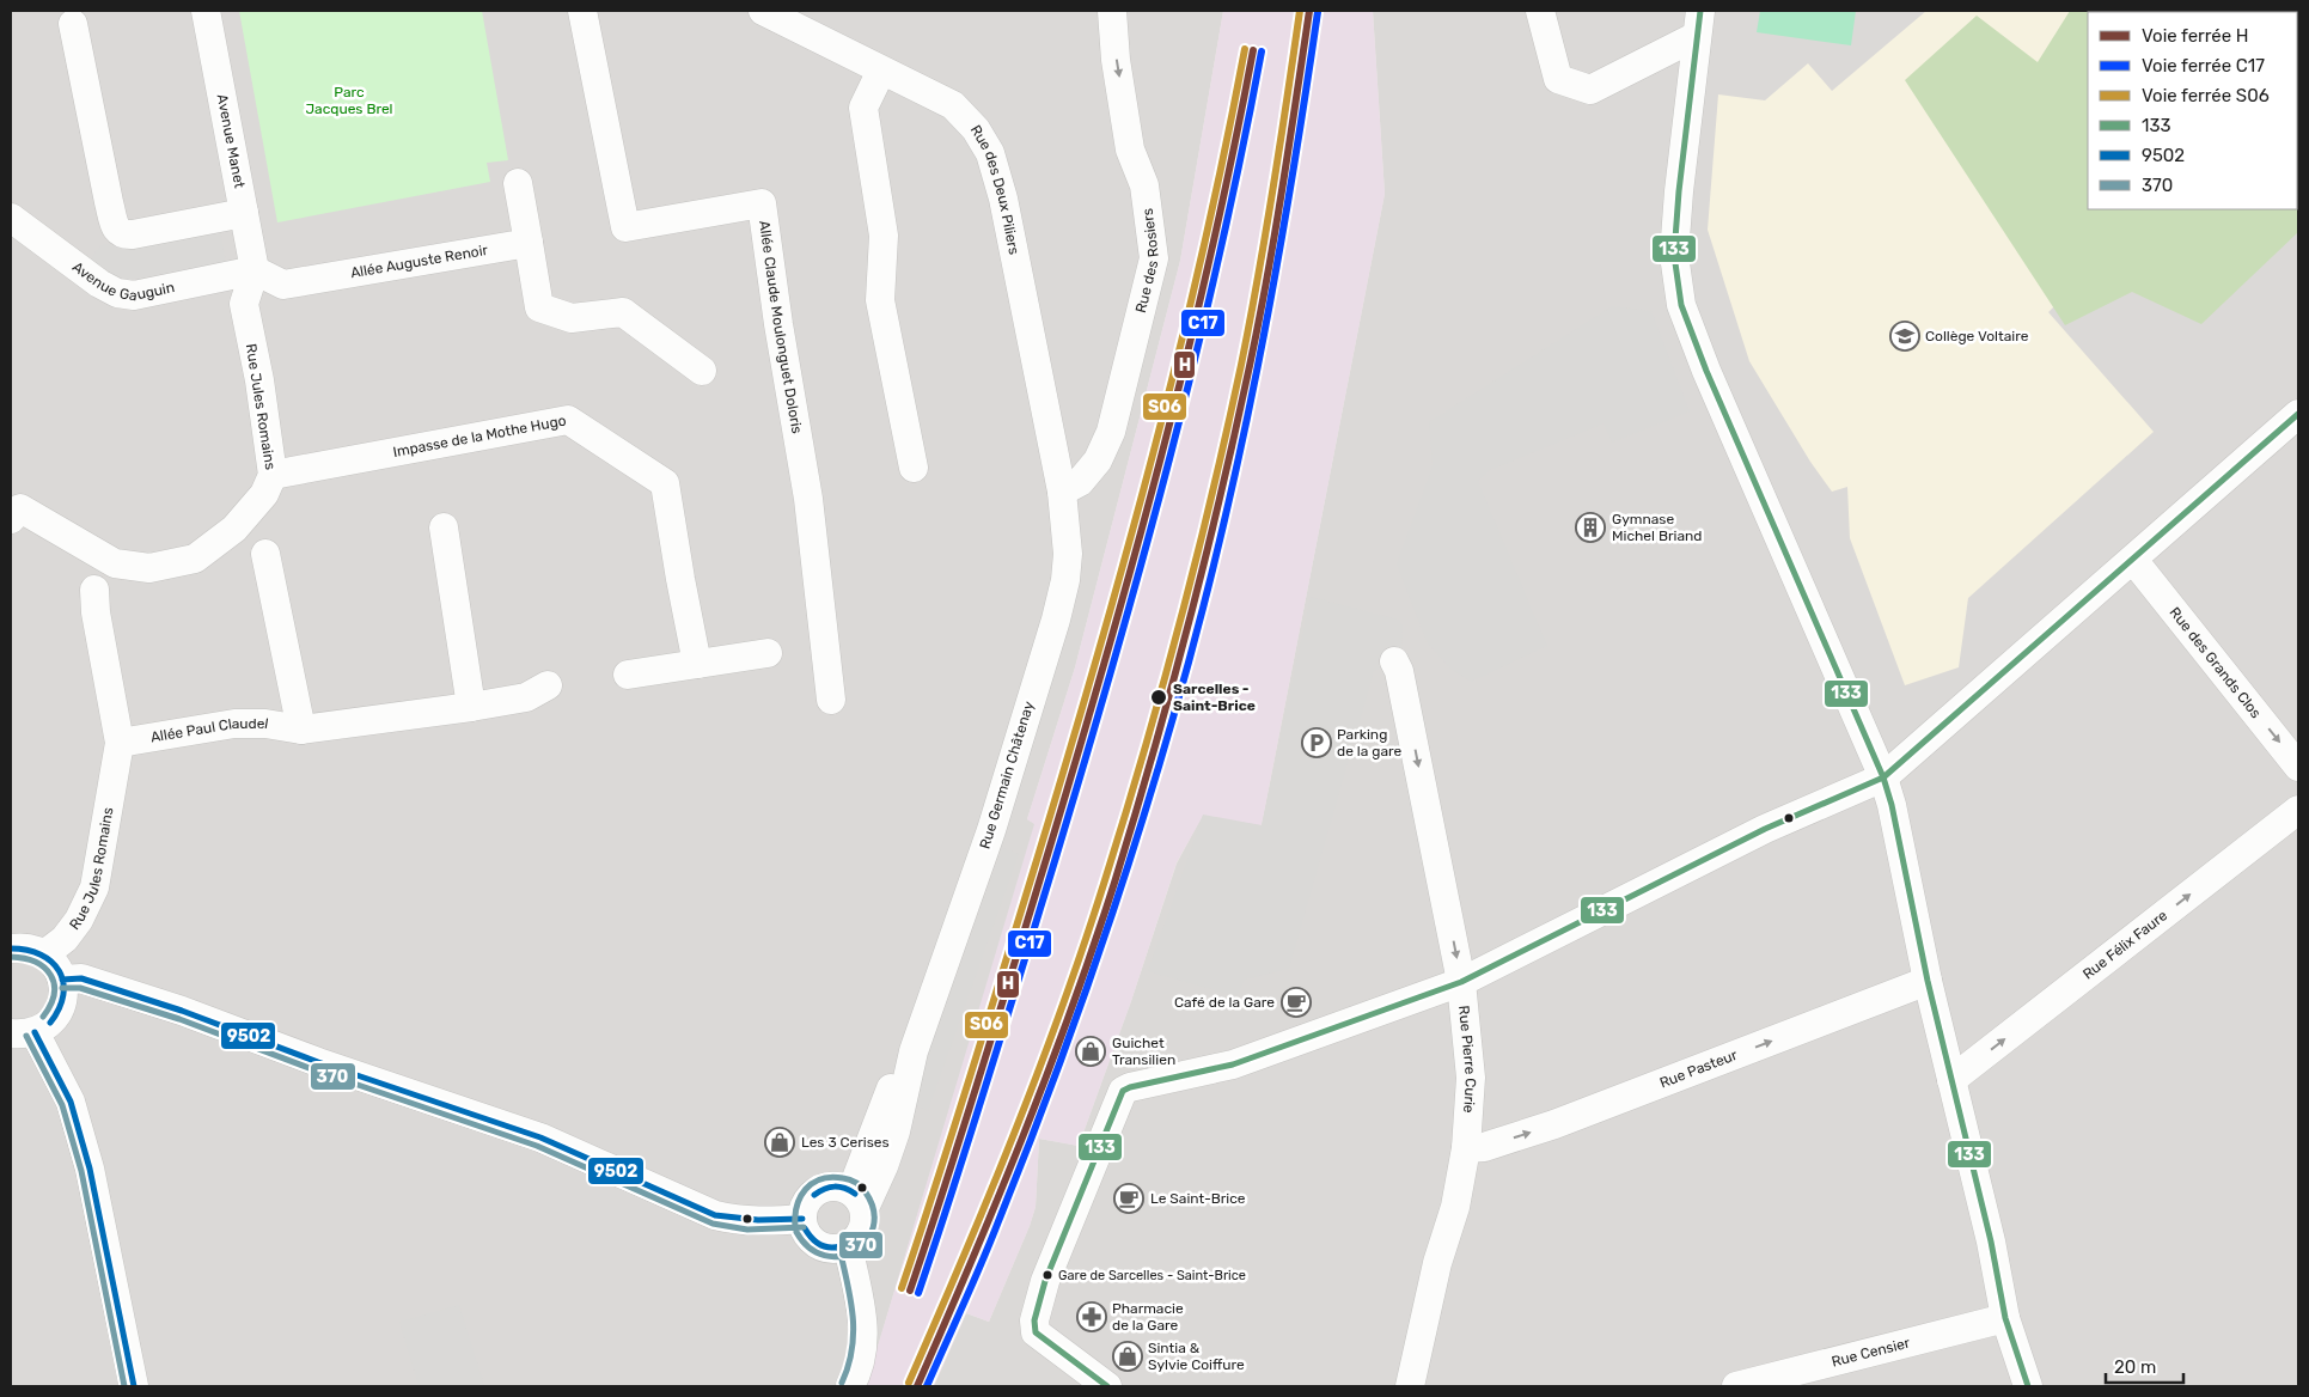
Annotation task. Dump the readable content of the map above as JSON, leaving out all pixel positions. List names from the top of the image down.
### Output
{
  "streets": {
    "street": [
      "Avenue Manet",
      "Rue des Deux Piliers",
      "Rue des Rosiers",
      "Allée Auguste Renoir",
      "Avenue Gauguin",
      "Allée Claude Moulonguet Doloris",
      "Rue Jules Romains",
      "Impasse de la Mothe Hugo",
      "Rue des Grands Clos",
      "Allée Paul Claudel",
      "Rue Germain Châtenay",
      "Rue Félix Faure",
      "Rue Pierre Curie",
      "Rue Pasteur",
      "Rue Censier"
    ]
  },
  "crossings": [
    ["Avenue Manet", "Allée Auguste Renoir"],
    ["Avenue Manet", "Avenue Gauguin"],
    ["Avenue Manet", "Rue Jules Romains"],
    ["Rue des Deux Piliers", "Rue des Rosiers"],
    ["Rue des Deux Piliers", "Rue Germain Châtenay"],
    ["Rue des Rosiers", "Rue Germain Châtenay"],
    ["Allée Auguste Renoir", "Avenue Gauguin"],
    ["Allée Auguste Renoir", "Rue Jules Romains"],
    ["Avenue Gauguin", "Rue Jules Romains"],
    ["Rue Jules Romains", "Impasse de la Mothe Hugo"],
    ["Rue Jules Romains", "Allée Paul Claudel"],
    ["Rue Pierre Curie", "Rue Pasteur"]
  ],
  "one_way": [
    "Rue des Rosiers",
    "Rue des Grands Clos",
    "Rue Félix Faure",
    "Rue Pierre Curie"
  ],
  "parks": ["Parc Jacques Brel"],
  "places": {
    "school or university": ["Collège Voltaire"],
    "building": ["Gymnase Michel Briand"],
    "other": ["Sarcelles - Saint-Brice", "Gare de Sarcelles - Saint-Brice"],
    "parking": ["Parking de la gare"],
    "cafe": ["Café de la Gare", "Le Saint-Brice"],
    "shop": ["Guichet Transilien", "Les 3 Cerises", "Sintia & Sylvie Coiffure"],
    "pharmacy": ["Pharmacie de la Gare"]
  },
  "lines": [
    "rail line H",
    "rail line S06",
    "transit line 133",
    "rail line C17",
    "transit line 9502",
    "transit line 370"
  ],
  "legend": [
    "Voie ferrée H",
    "Voie ferrée C17",
    "Voie ferrée S06",
    "133",
    "9502",
    "370"
  ],
  "scale_bar": "20 m"
}
